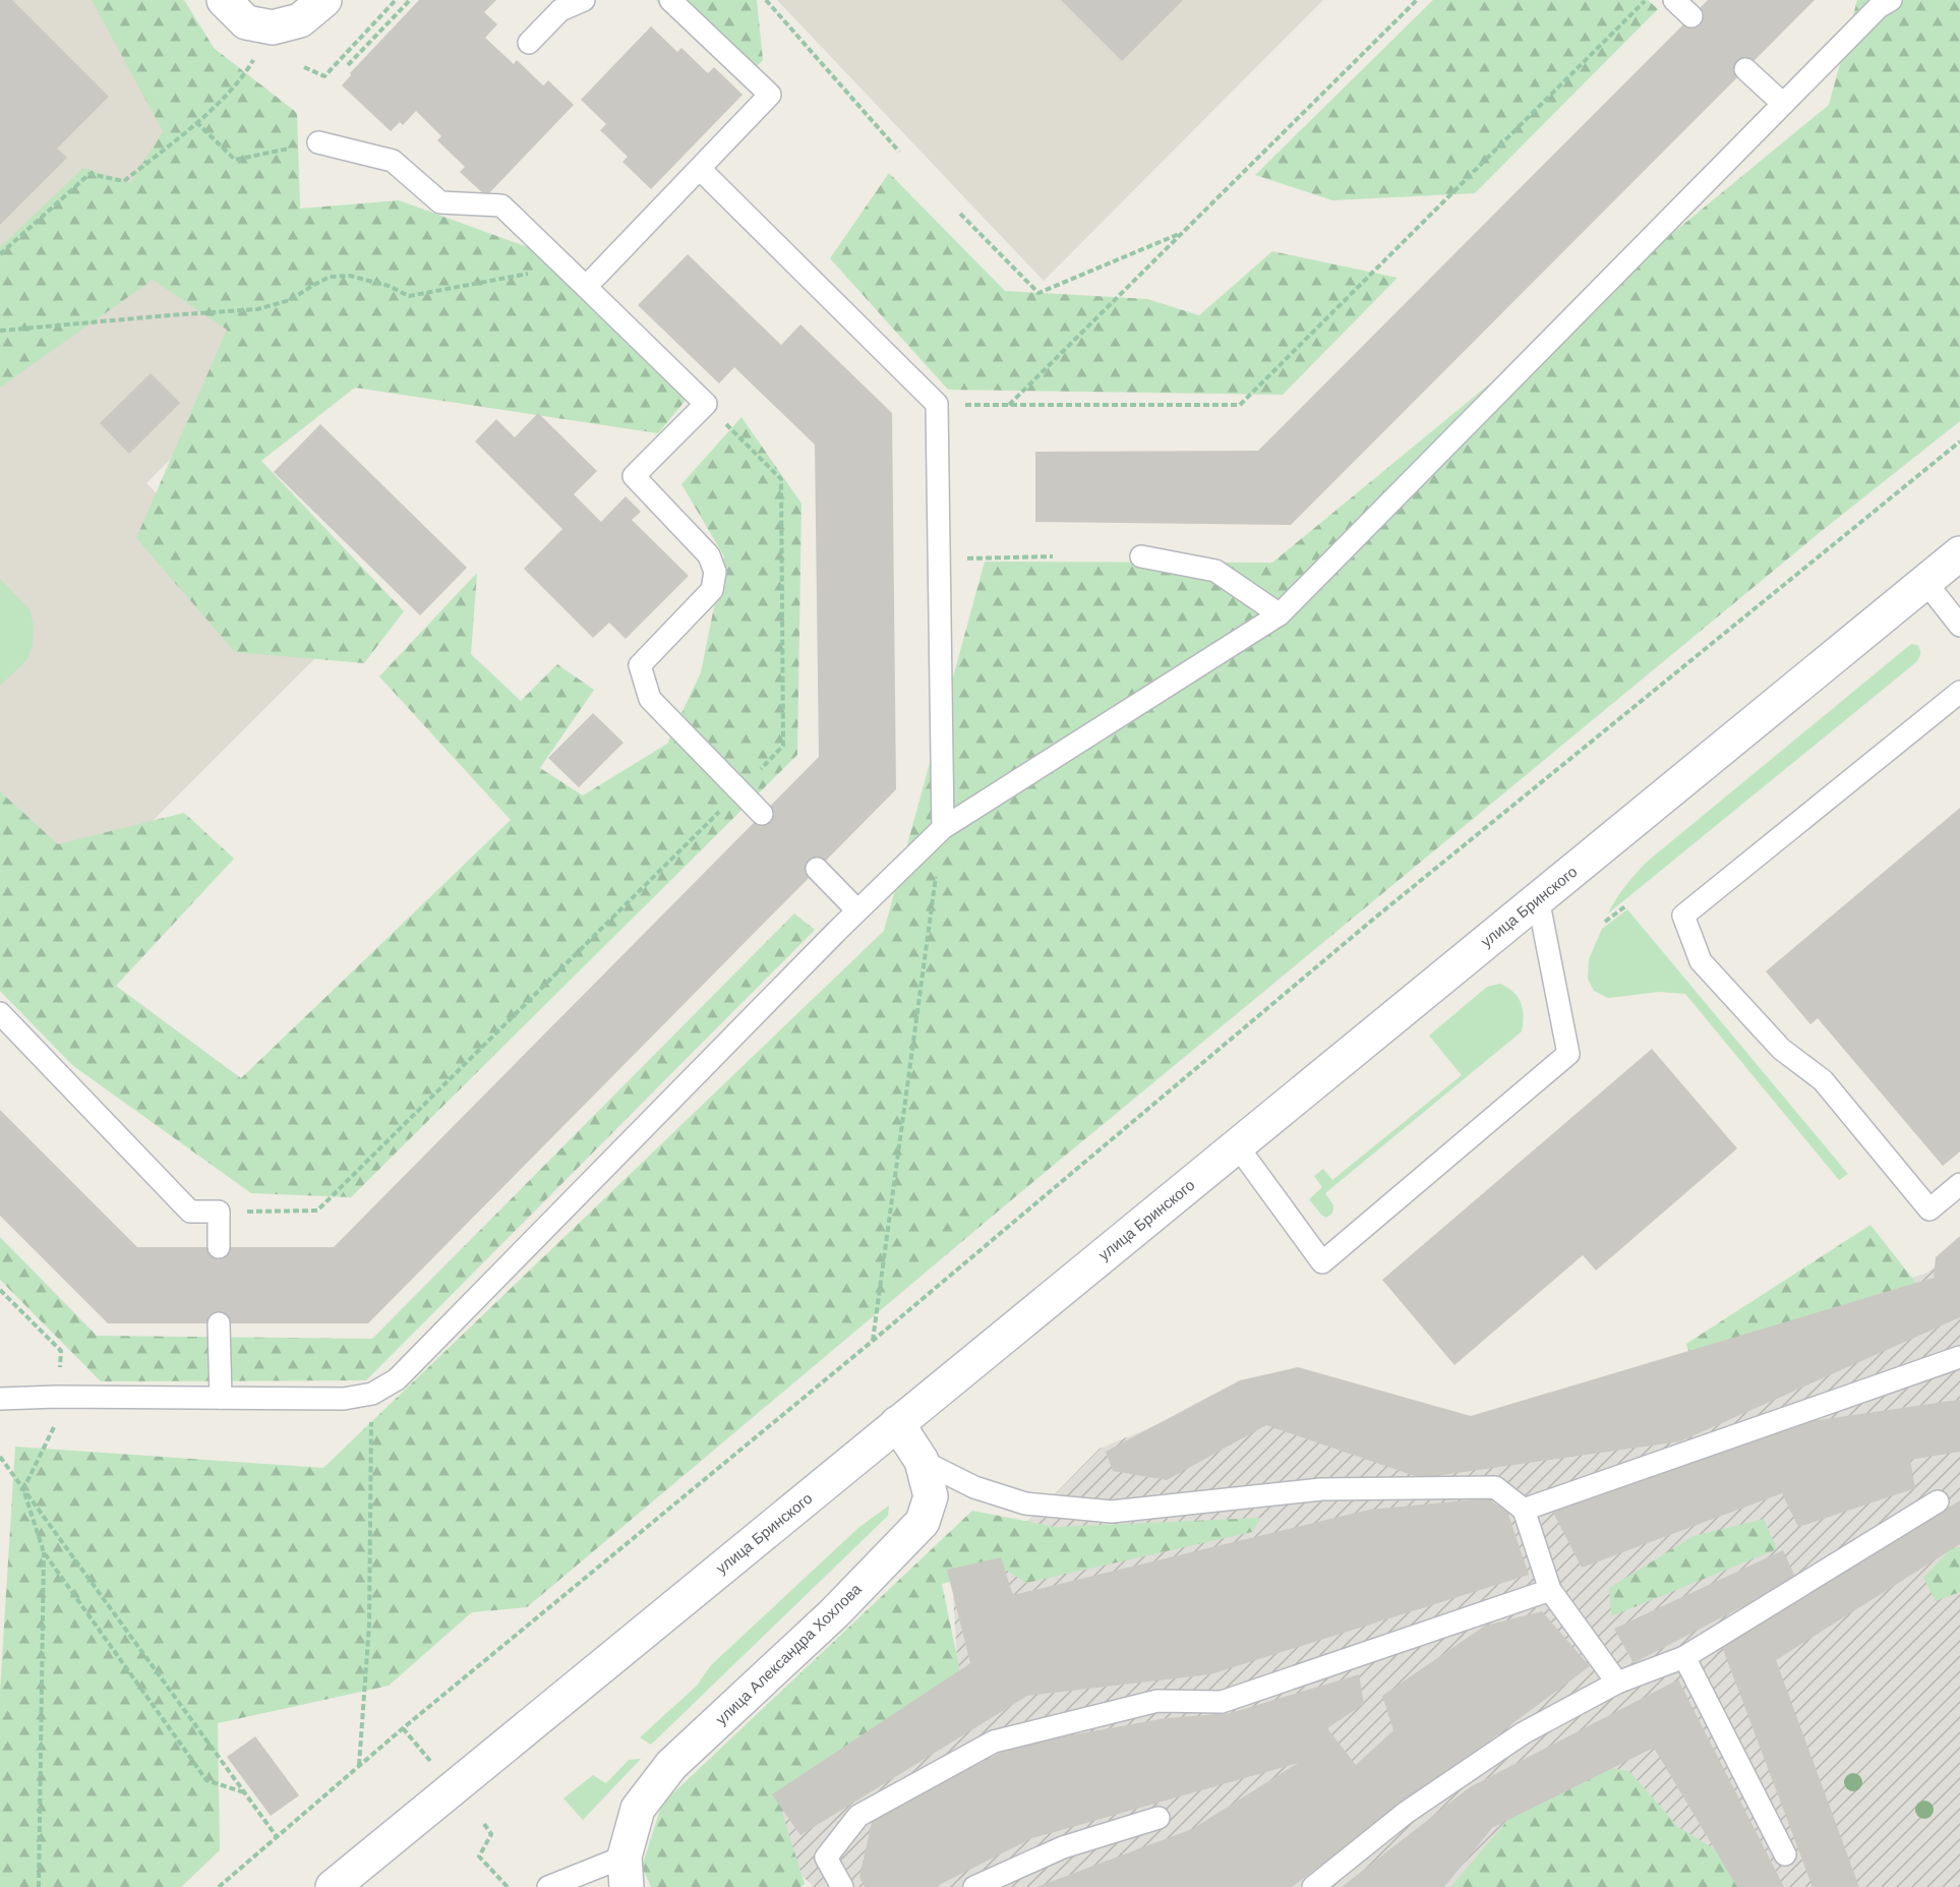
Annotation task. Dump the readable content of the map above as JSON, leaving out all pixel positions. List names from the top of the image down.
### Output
{
  "streets": {
    "main road": ["улица Бринского", "улица Александра Хохлова"]
  },
  "crossings": [
    ["улица Бринского", "улица Александра Хохлова"]
  ]
}
